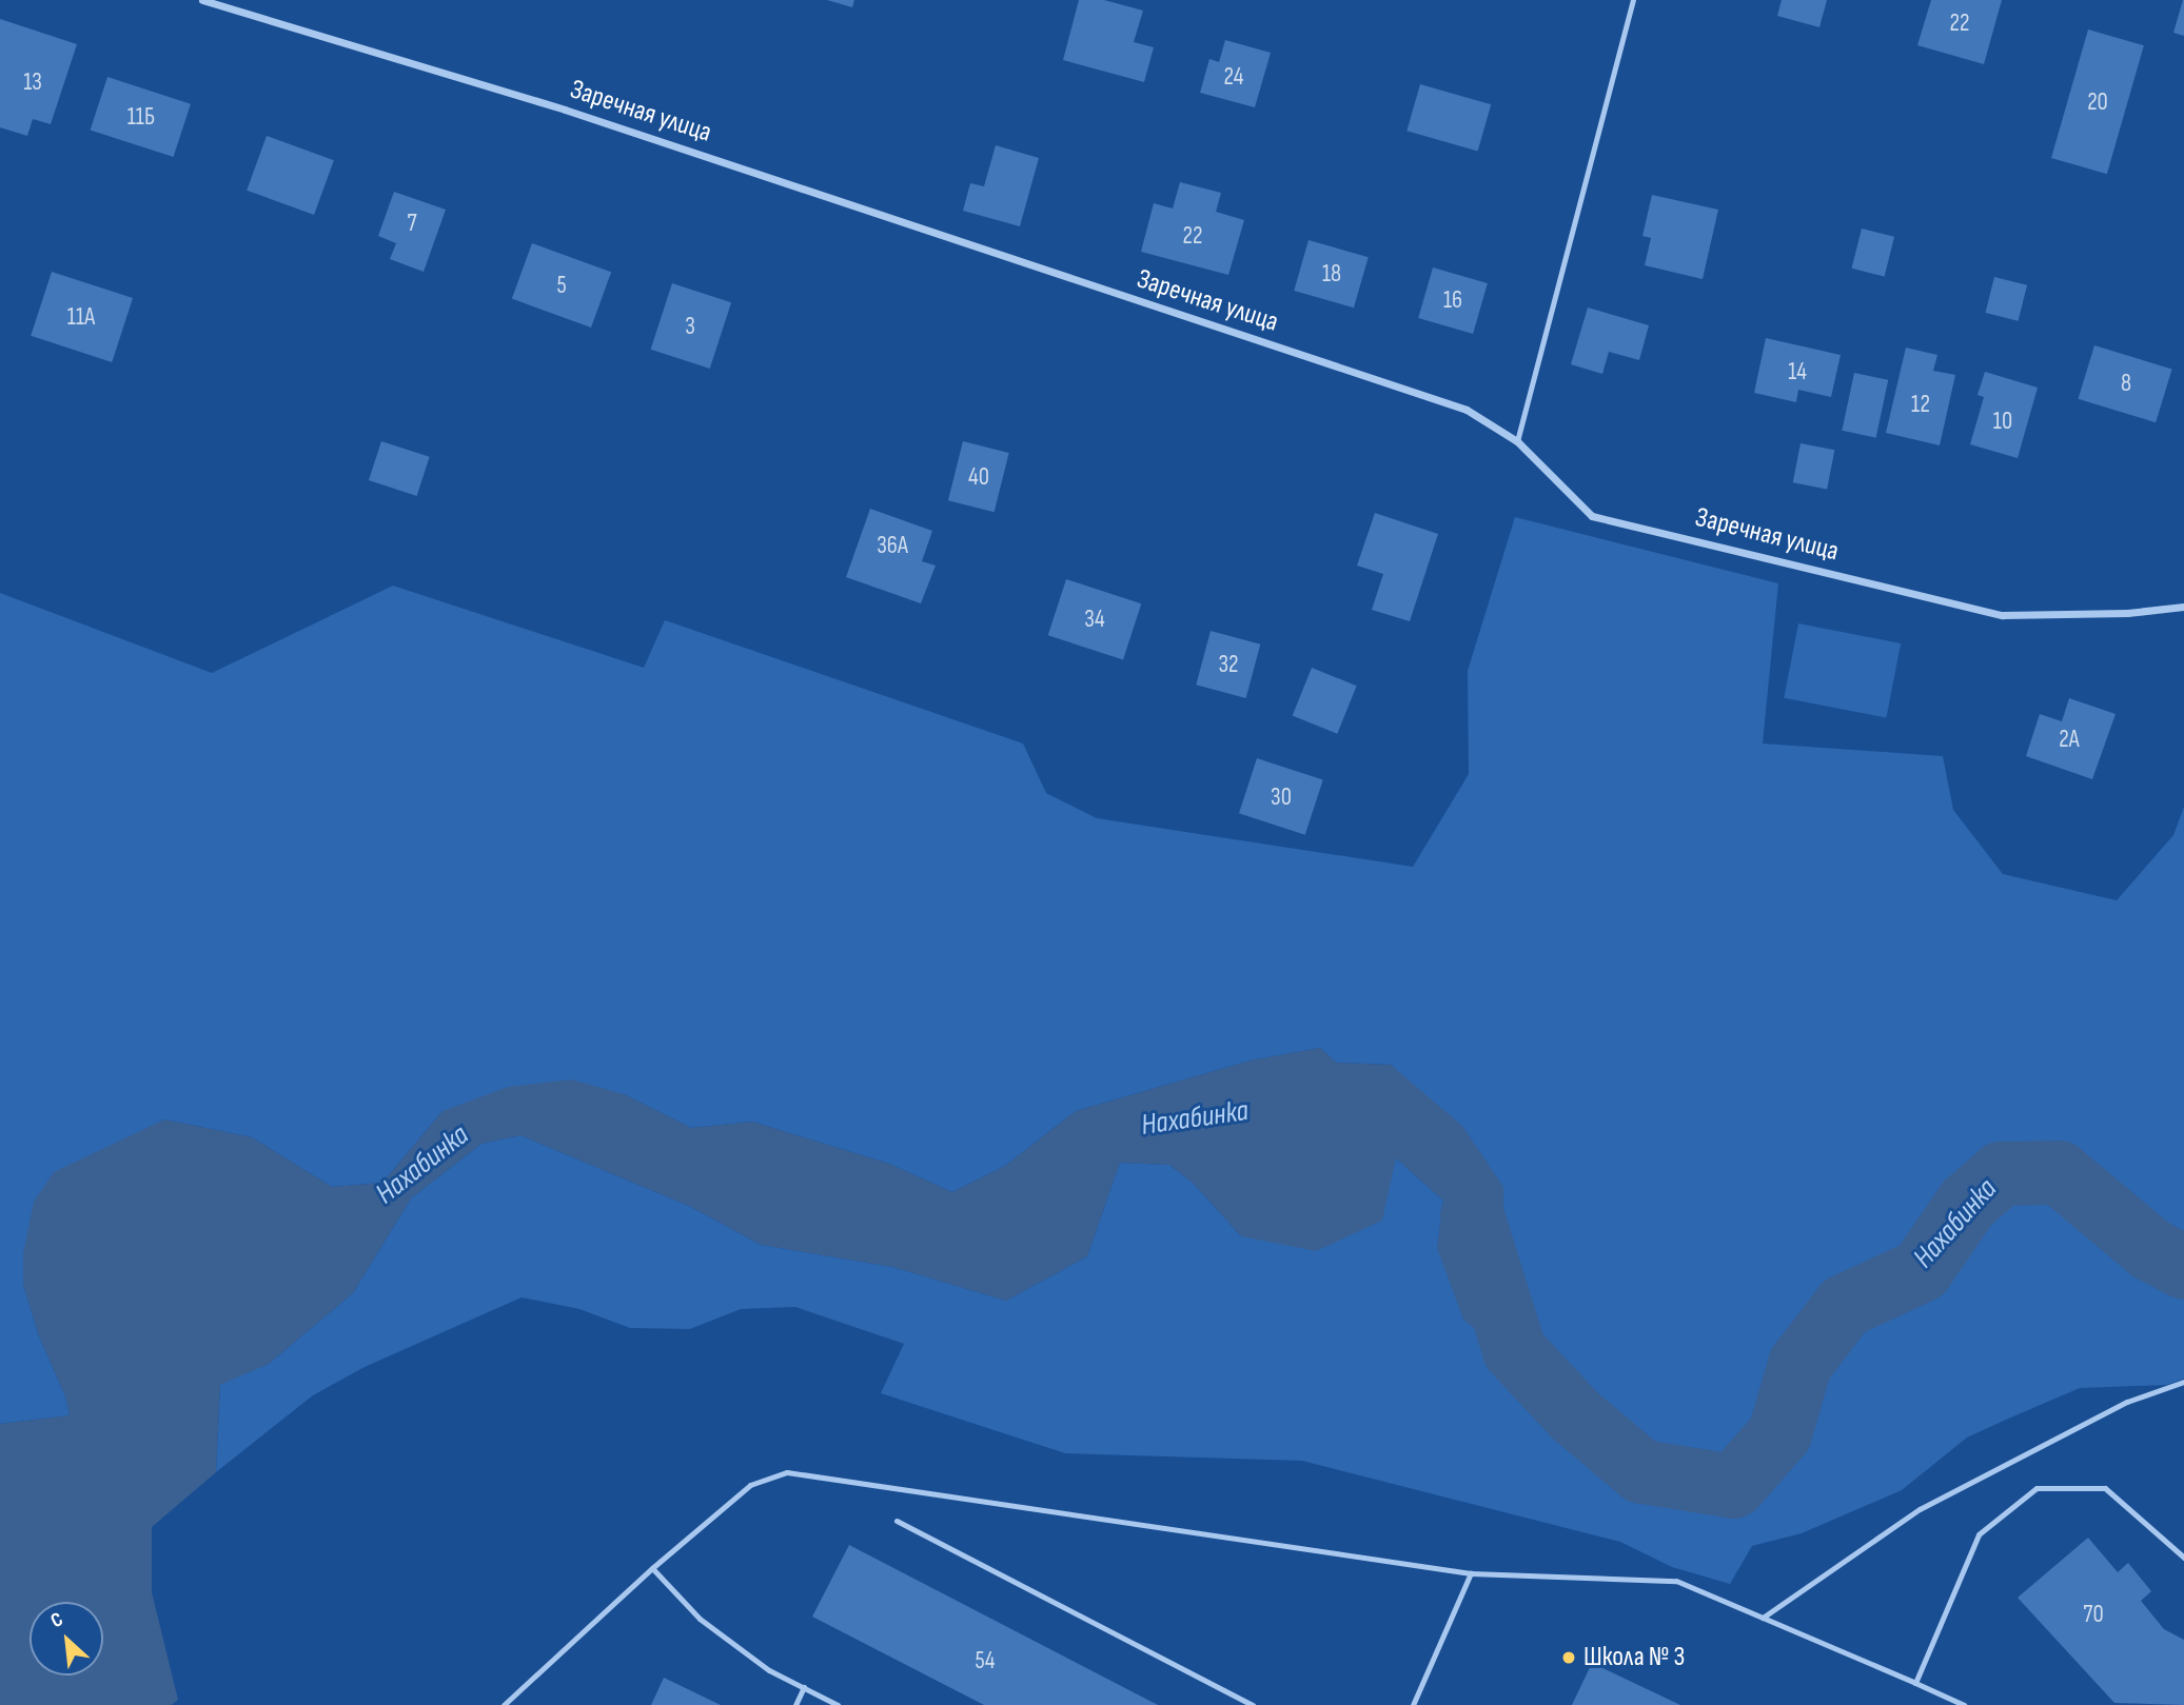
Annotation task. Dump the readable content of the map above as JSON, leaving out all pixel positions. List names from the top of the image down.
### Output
{
  "streets": {
    "street": ["Заречная улица"]
  },
  "water": ["Нахабинка"],
  "places": ["Школа № 3"],
  "house_numbers": [
    "22",
    "24",
    "13",
    "20",
    "11Б",
    "7",
    "22",
    "18",
    "5",
    "16",
    "11А",
    "3",
    "14",
    "8",
    "12",
    "10",
    "40",
    "36А",
    "34",
    "32",
    "2А",
    "30",
    "70",
    "54"
  ],
  "north": "top left"
}
